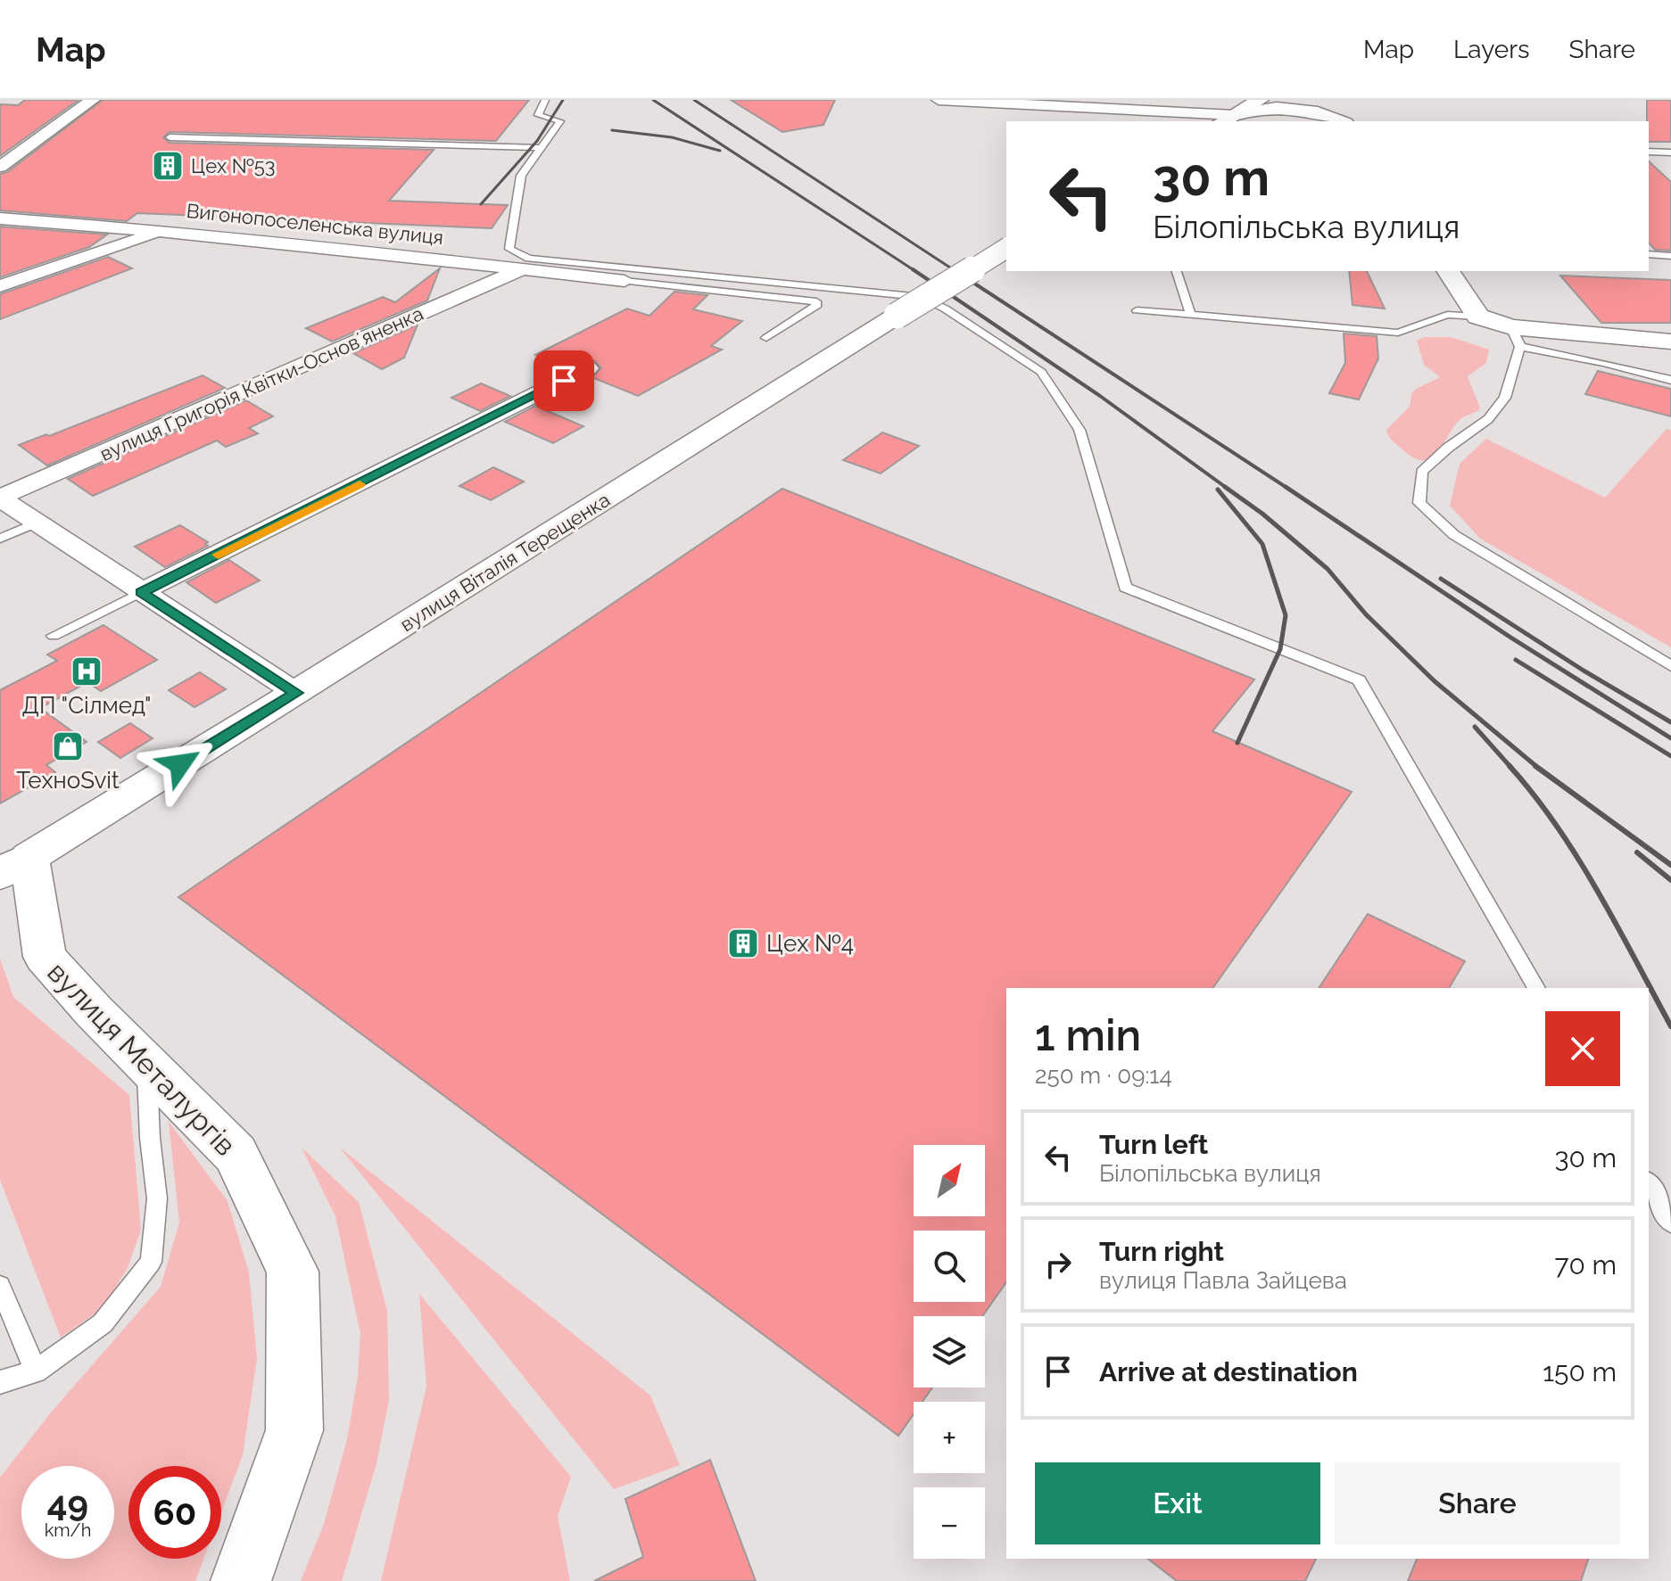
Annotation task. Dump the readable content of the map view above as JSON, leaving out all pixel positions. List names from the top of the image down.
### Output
{
  "streets": {
    "main road": ["вулиця Віталія Терещенка", "вулиця Металургів"],
    "street": ["Вигонопоселенська вулиця", "вулиця Григорія Квітки-Основʼяненка"]
  },
  "crossings": [
    ["Вигонопоселенська вулиця", "вулиця Григорія Квітки-Основʼяненка"],
    ["вулиця Віталія Терещенка", "вулиця Металургів"]
  ],
  "places": {
    "building": ["Цех №53", "Цех №4"],
    "hospital": ["ДП \"Сілмед\""],
    "shop": ["ТехноSvit"]
  },
  "north": "top right",
  "page": {
    "header": "Map",
    "nav": ["Map", "Layers", "Share"],
    "turn": ["30 m", "Білопільська вулиця"],
    "heading": ["1 min", "250 m · 09:14"],
    "list": [
      {
        "name": "Turn left",
        "note": "Білопільська вулиця",
        "value": "30 m"
      },
      {
        "name": "Turn right",
        "note": "вулиця Павла Зайцева",
        "value": "70 m"
      },
      {
        "name": "Arrive at destination",
        "value": "150 m"
      }
    ],
    "map_buttons": ["+", "−"],
    "buttons": ["Exit", "Share"],
    "speed": "49 km/h",
    "limit": "60"
  }
}
